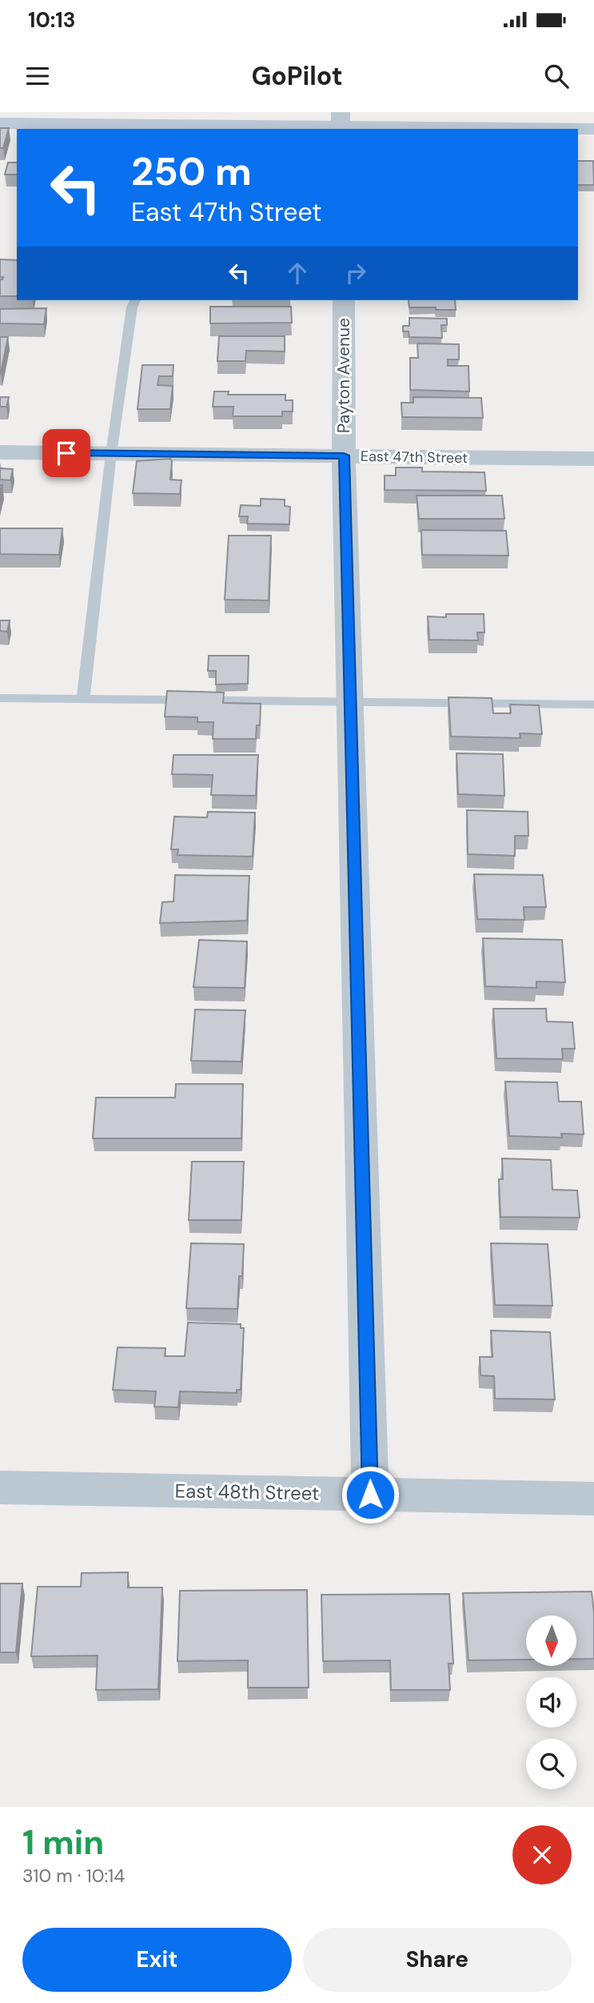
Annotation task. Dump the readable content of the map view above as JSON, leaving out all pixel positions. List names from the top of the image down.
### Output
{
  "streets": {
    "street": ["Payton Avenue", "East 47th Street", "East 48th Street"]
  },
  "crossings": [
    ["Payton Avenue", "East 47th Street"],
    ["Payton Avenue", "East 48th Street"]
  ],
  "north": "bottom",
  "page": {
    "status": "10:13",
    "header": "GoPilot",
    "turn": ["250 m", "East 47th Street"],
    "heading": ["1 min", "310 m · 10:14"],
    "buttons": ["Exit", "Share"]
  }
}
